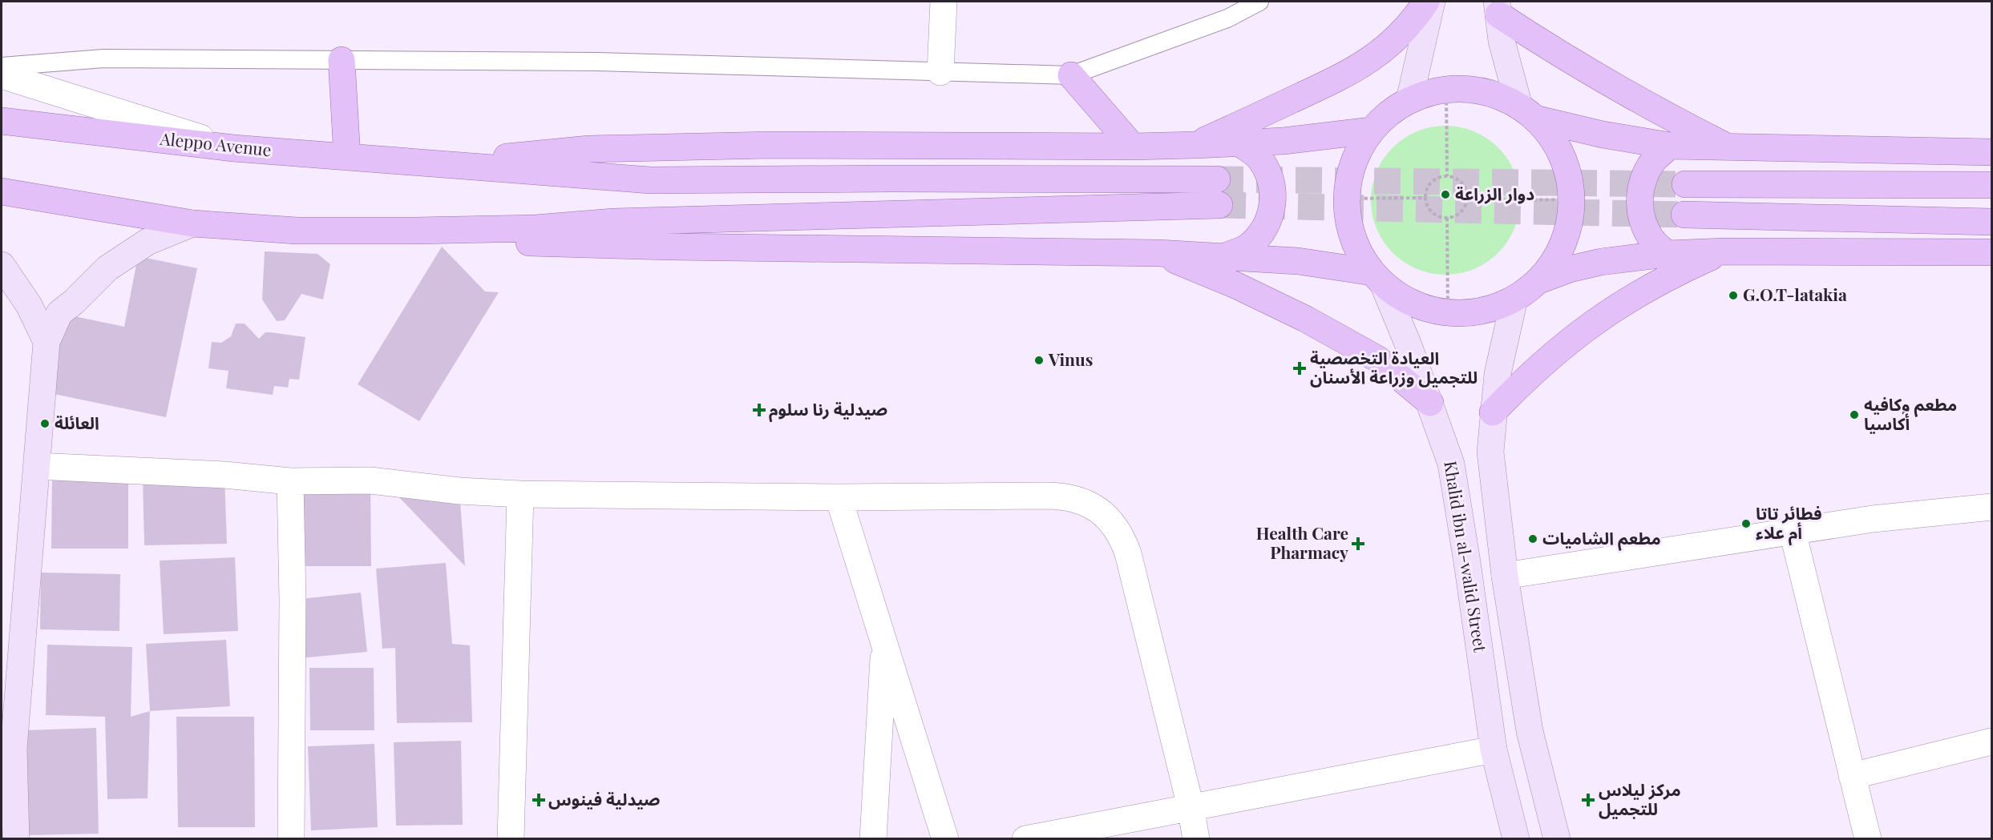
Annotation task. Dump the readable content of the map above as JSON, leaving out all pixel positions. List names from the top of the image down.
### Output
{
  "streets": {
    "main road": ["Aleppo Avenue"],
    "street": ["Khalid ibn al-walid Street"]
  },
  "places": {
    "other": [
      "دوار الزراعة",
      "G.O.T-latakia",
      "Vinus",
      "مطعم وكافيه أكاسيا",
      "العائلة",
      "فطائر تاتا أم علاء",
      "مطعم الشاميات"
    ],
    "health": [
      "العيادة التخصصية للتجميل وزراعة الأسنان",
      "صيدلية رنا سلوم",
      "Health Care Pharmacy",
      "صيدلية فينوس",
      "مركز ليلاس للتجميل"
    ]
  }
}
